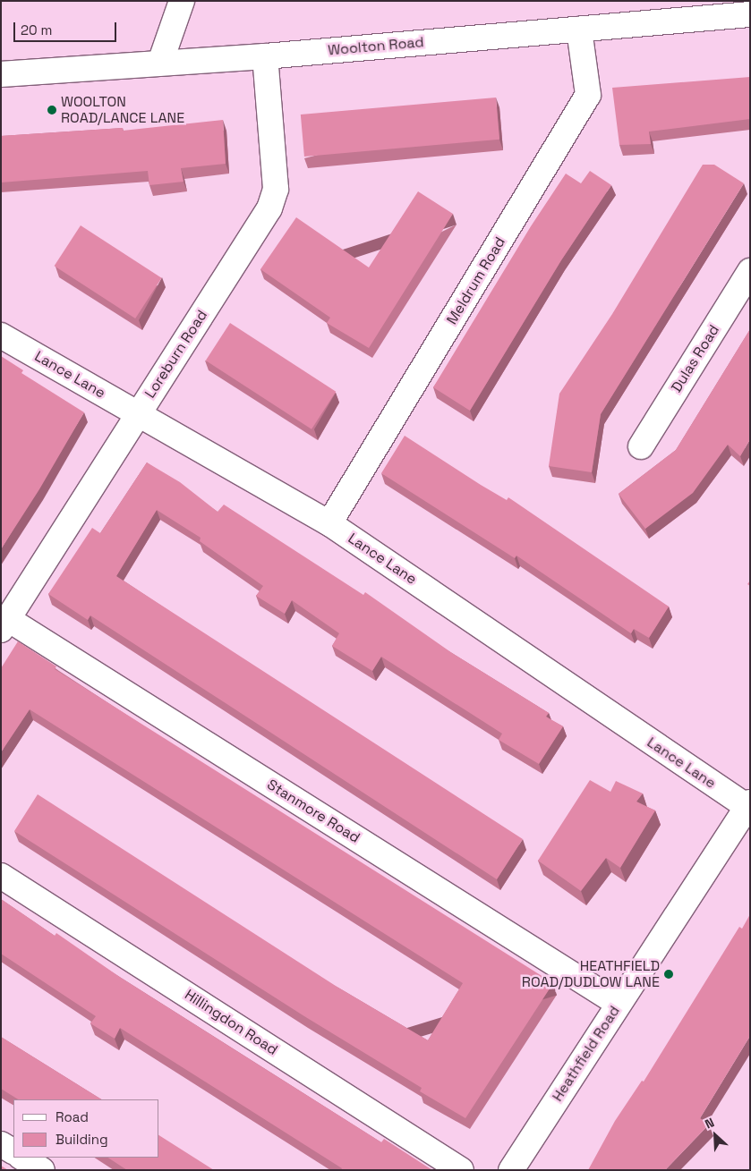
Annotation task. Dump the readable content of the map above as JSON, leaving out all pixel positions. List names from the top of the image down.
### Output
{
  "streets": {
    "street": [
      "Woolton Road",
      "Meldrum Road",
      "Loreburn Road",
      "Dulas Road",
      "Lance Lane",
      "Stanmore Road",
      "Hillingdon Road",
      "Heathfield Road"
    ]
  },
  "crossings": [
    ["Woolton Road", "Meldrum Road"],
    ["Woolton Road", "Loreburn Road"],
    ["Meldrum Road", "Lance Lane"],
    ["Loreburn Road", "Lance Lane"],
    ["Loreburn Road", "Stanmore Road"],
    ["Lance Lane", "Heathfield Road"],
    ["Stanmore Road", "Heathfield Road"]
  ],
  "places": ["WOOLTON ROAD/LANCE LANE", "HEATHFIELD ROAD/DUDLOW LANE"],
  "legend": ["Road", "Building"],
  "scale_bar": "20 m",
  "north": "top left"
}
